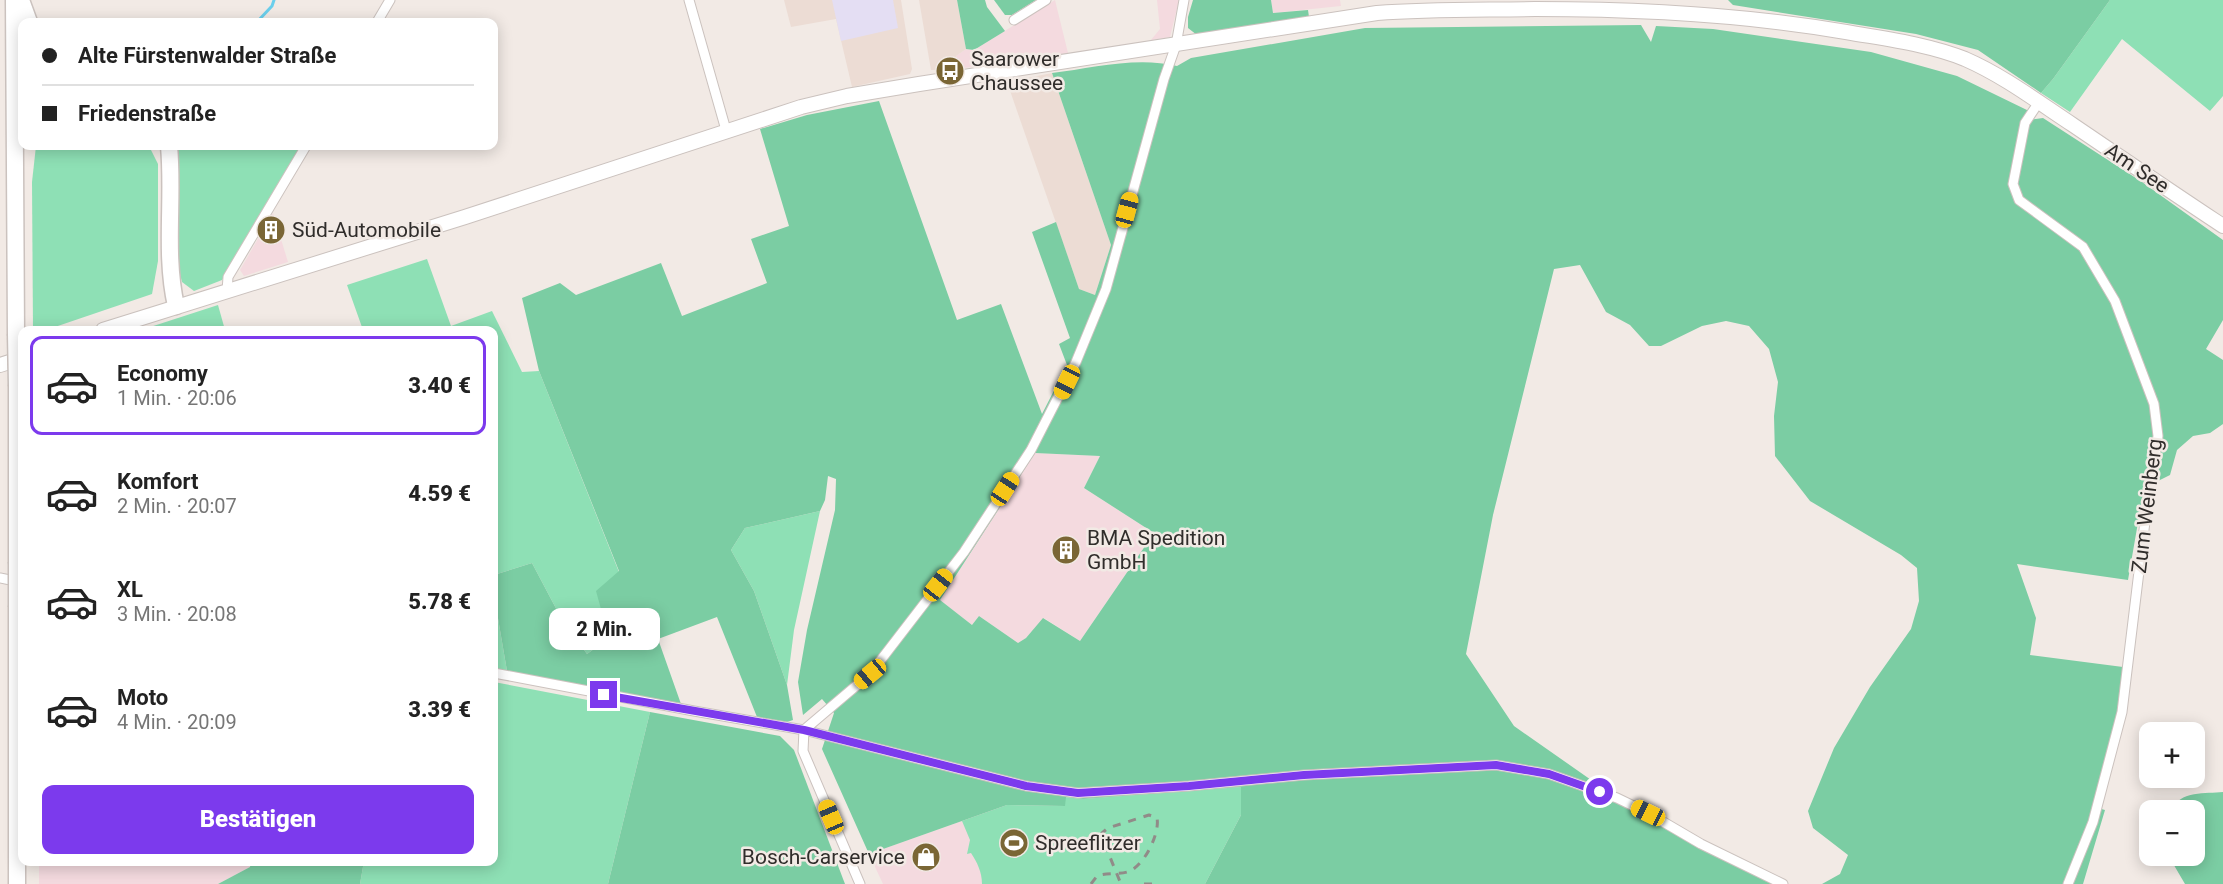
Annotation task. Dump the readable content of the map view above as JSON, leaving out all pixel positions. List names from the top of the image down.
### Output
{
  "streets": {
    "main road": ["Am See"],
    "street": ["Zum Weinberg"]
  },
  "crossings": [
    ["Am See", "Zum Weinberg"]
  ],
  "places": {
    "bus stop": ["Saarower Chaussee"],
    "building": ["Süd-Automobile", "BMA Spedition GmbH"],
    "sports": ["Spreeflitzer"],
    "shop": ["Bosch-Carservice"]
  },
  "page": {
    "banner": ["Alte Fürstenwalder Straße", "Friedenstraße"],
    "list": [
      {
        "name": "Economy",
        "note": "1 Min. · 20:06",
        "value": "3.40 €"
      },
      {
        "name": "Komfort",
        "note": "2 Min. · 20:07",
        "value": "4.59 €"
      },
      {
        "name": "XL",
        "note": "3 Min. · 20:08",
        "value": "5.78 €"
      },
      {
        "name": "Moto",
        "note": "4 Min. · 20:09",
        "value": "3.39 €"
      }
    ],
    "bubble": "2 Min.",
    "map_buttons": ["+", "−"],
    "buttons": "Bestätigen"
  }
}
